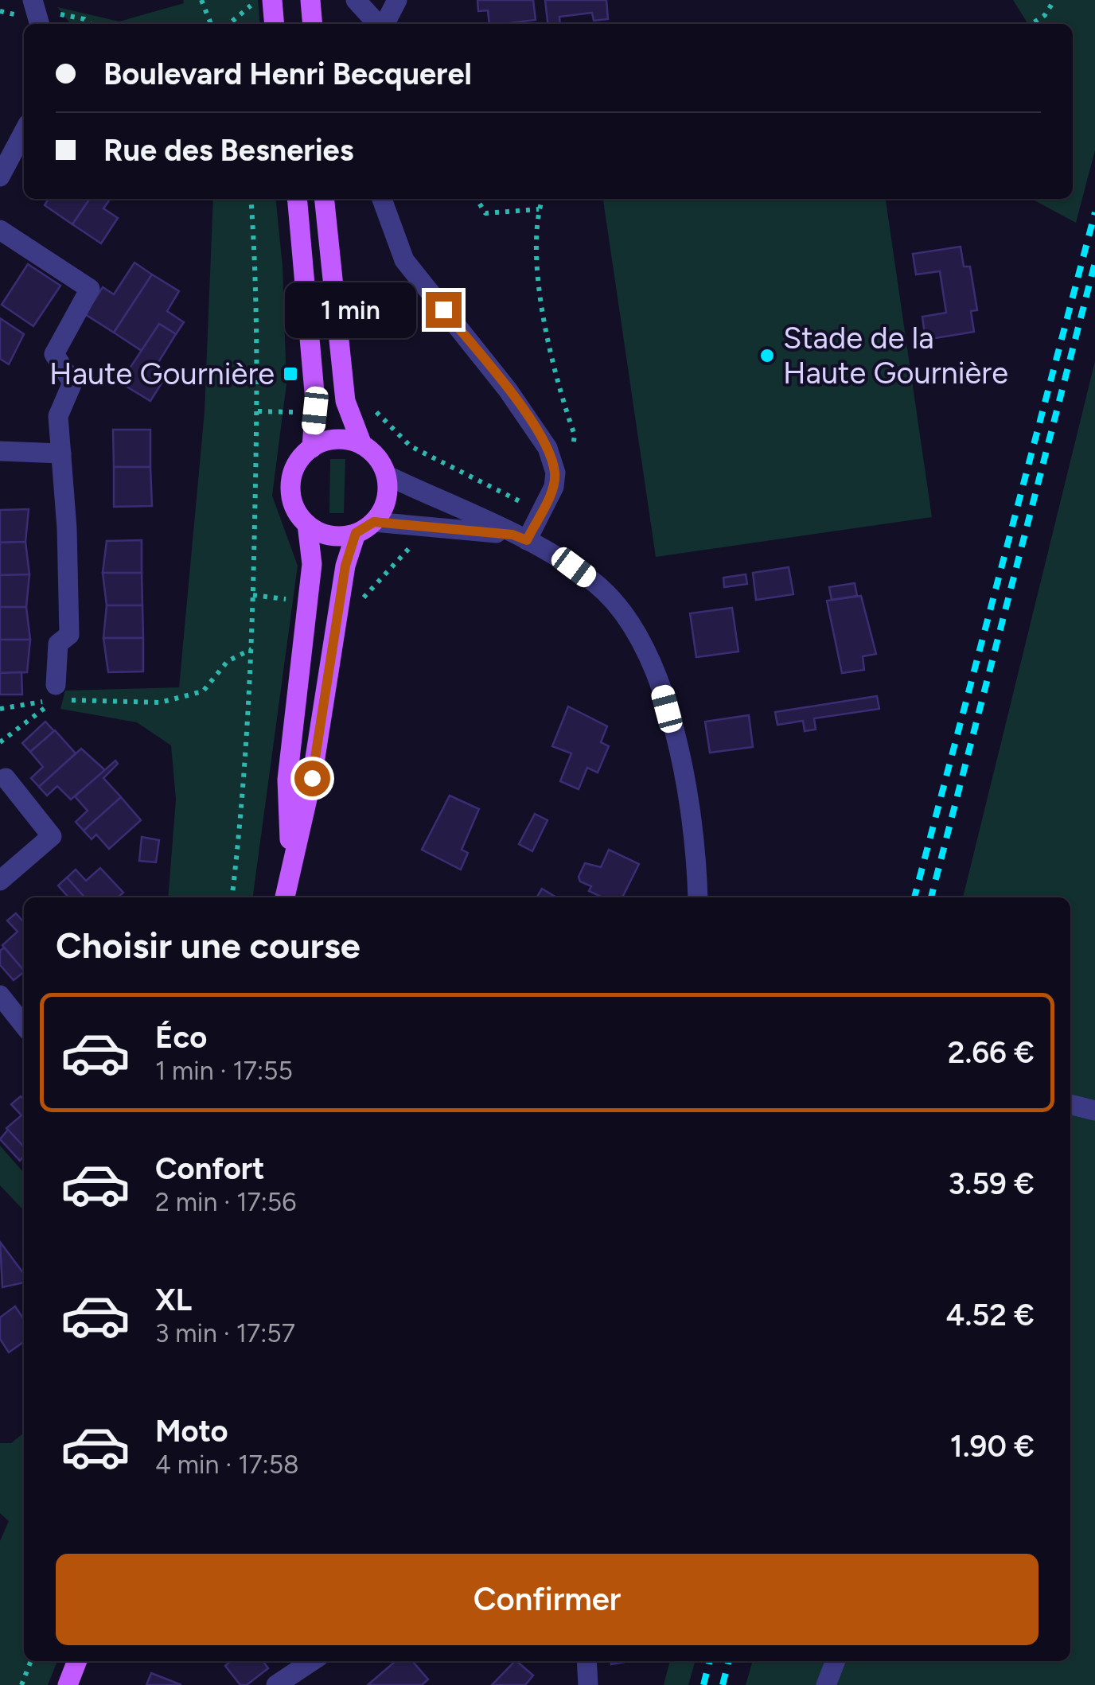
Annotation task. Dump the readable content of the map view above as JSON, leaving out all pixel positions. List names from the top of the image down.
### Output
{
  "places": {
    "other": ["Stade de la Haute Gournière"],
    "transit": ["Haute Gournière"]
  },
  "page": {
    "banner": ["Boulevard Henri Becquerel", "Rue des Besneries"],
    "bubble": "1 min",
    "heading": "Choisir une course",
    "list": [
      {
        "name": "Éco",
        "note": "1 min · 17:55",
        "value": "2.66 €"
      },
      {
        "name": "Confort",
        "note": "2 min · 17:56",
        "value": "3.59 €"
      },
      {
        "name": "XL",
        "note": "3 min · 17:57",
        "value": "4.52 €"
      },
      {
        "name": "Moto",
        "note": "4 min · 17:58",
        "value": "1.90 €"
      }
    ],
    "buttons": "Confirmer"
  }
}
